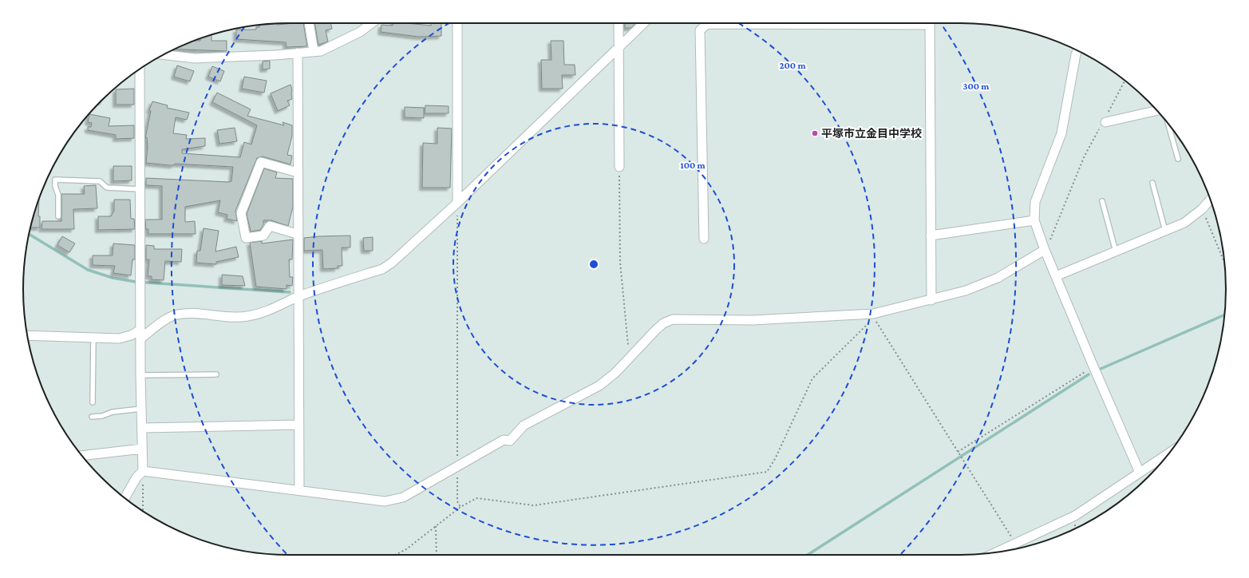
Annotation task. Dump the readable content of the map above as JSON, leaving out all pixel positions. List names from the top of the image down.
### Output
{
  "places": ["平塚市立金目中学校"],
  "rings": ["200 m", "300 m", "100 m"]
}
